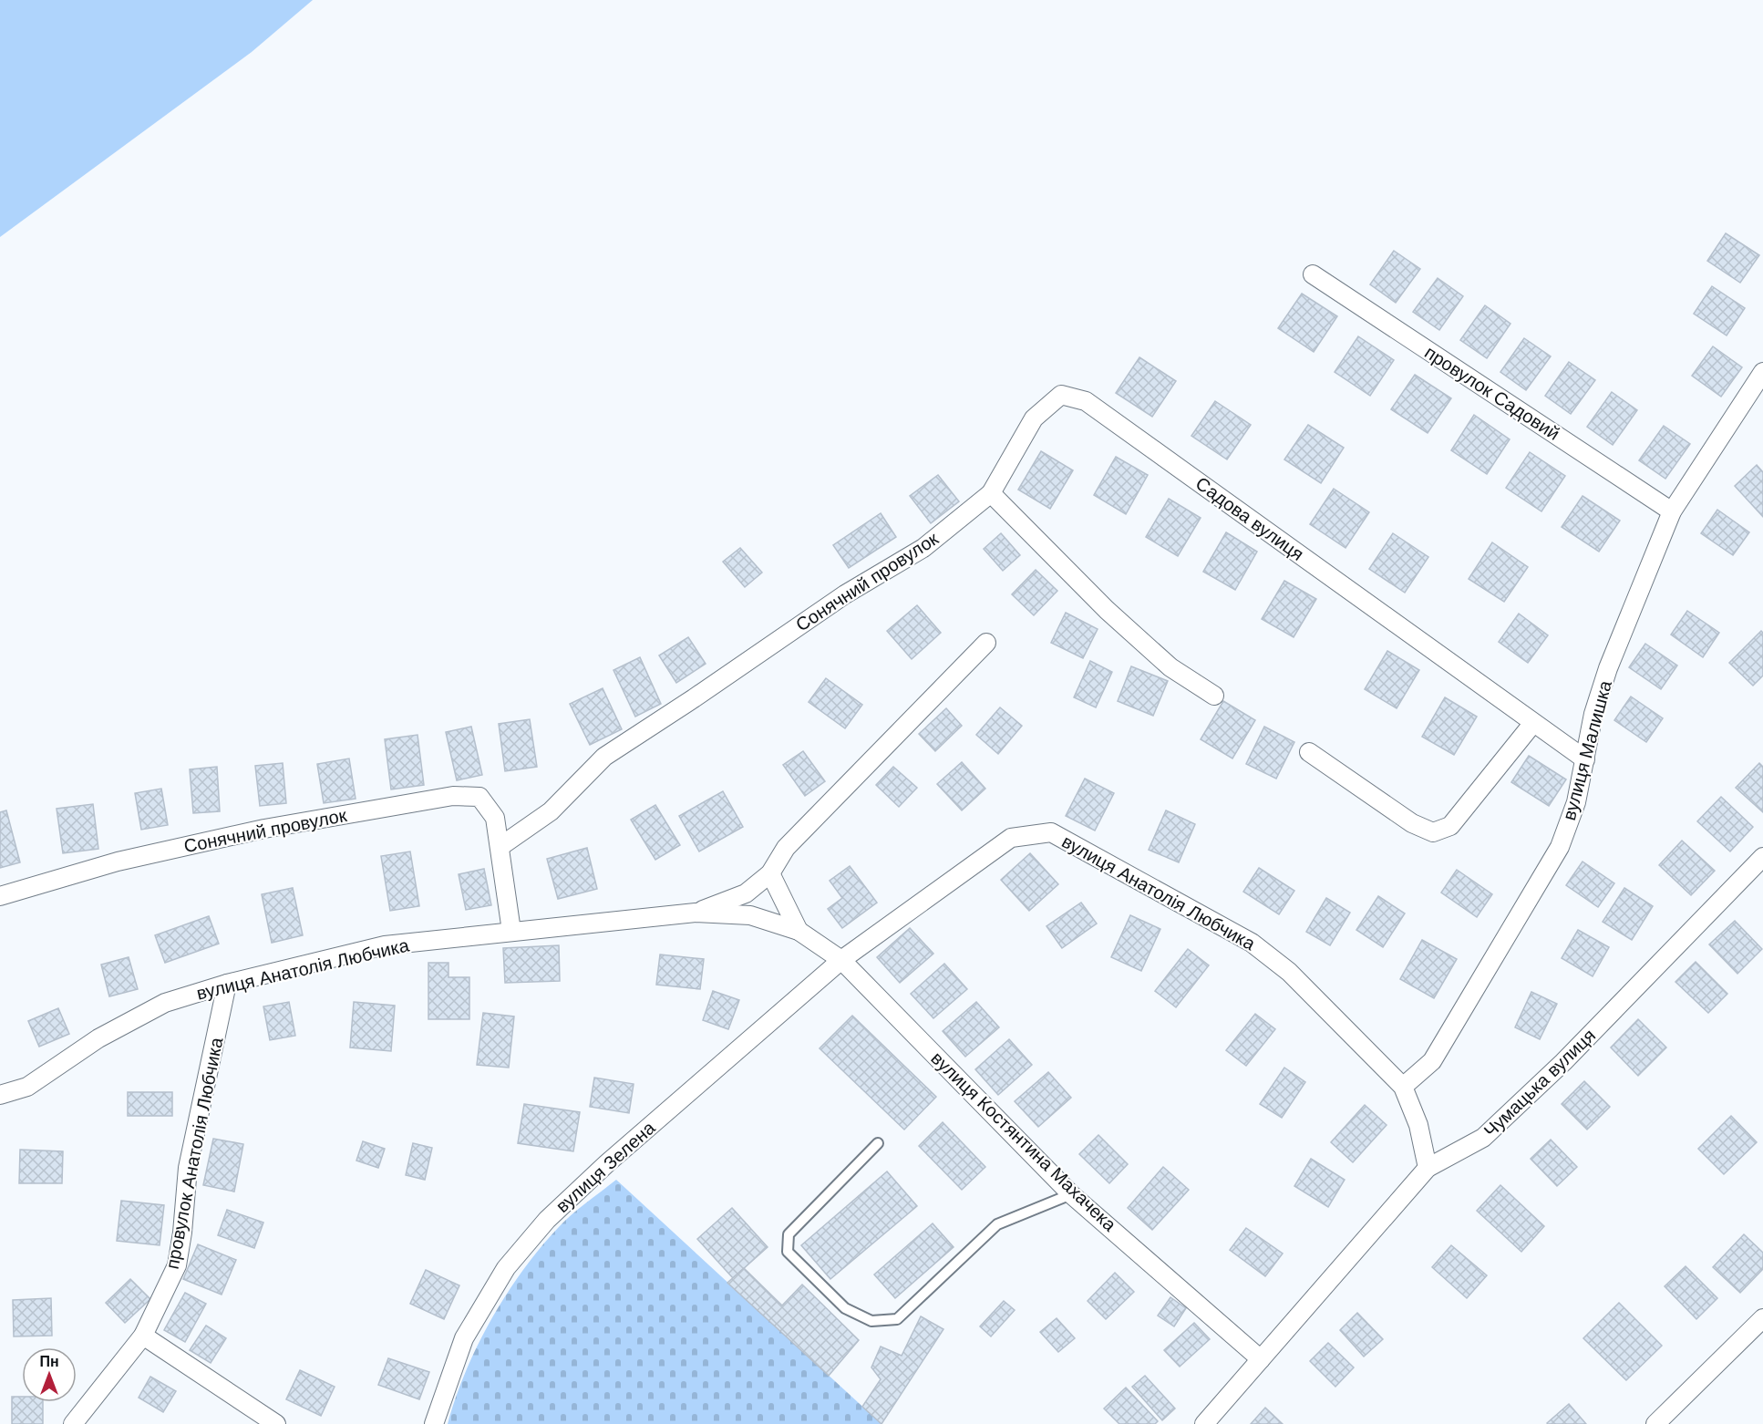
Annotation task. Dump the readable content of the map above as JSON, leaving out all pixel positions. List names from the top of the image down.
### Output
{
  "streets": {
    "street": [
      "провулок Садовий",
      "Садова вулиця",
      "Сонячний провулок",
      "вулиця Малишка",
      "вулиця Анатолія Любчика",
      "Чумацька вулиця",
      "вулиця Костянтина Махачека",
      "провулок Анатолія Любчика",
      "вулиця Зелена"
    ]
  },
  "crossings": [
    ["провулок Садовий", "вулиця Малишка"],
    ["Садова вулиця", "Сонячний провулок"],
    ["Садова вулиця", "вулиця Малишка"],
    ["Сонячний провулок", "вулиця Анатолія Любчика"],
    ["вулиця Малишка", "вулиця Анатолія Любчика"],
    ["вулиця Анатолія Любчика", "Чумацька вулиця"],
    ["вулиця Анатолія Любчика", "вулиця Костянтина Махачека"],
    ["вулиця Анатолія Любчика", "провулок Анатолія Любчика"],
    ["вулиця Анатолія Любчика", "вулиця Зелена"],
    ["Чумацька вулиця", "вулиця Костянтина Махачека"],
    ["вулиця Костянтина Махачека", "вулиця Зелена"]
  ],
  "north": "top"
}
